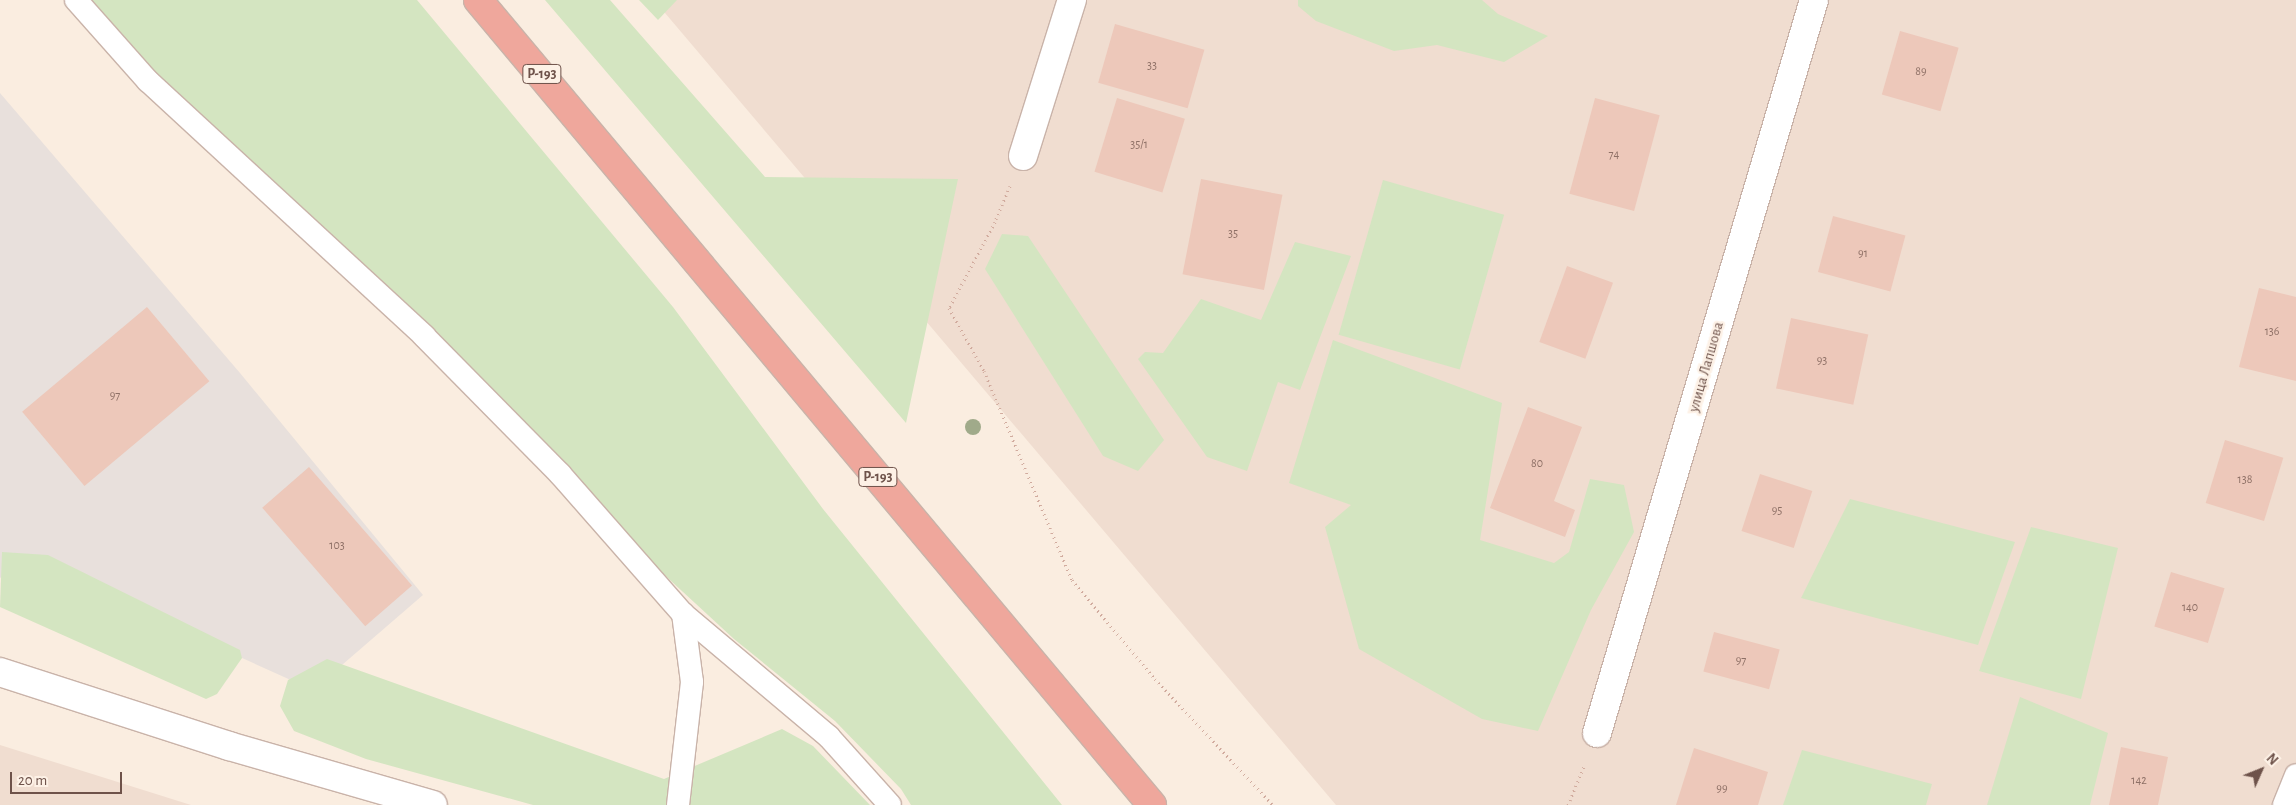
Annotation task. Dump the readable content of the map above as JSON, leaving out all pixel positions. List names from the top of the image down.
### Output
{
  "streets": {
    "highway": ["Р-193"],
    "street": ["улица Лапшова"]
  },
  "house_numbers": [
    "33",
    "89",
    "35/1",
    "74",
    "35",
    "91",
    "136",
    "93",
    "97",
    "80",
    "138",
    "95",
    "103",
    "140",
    "97",
    "142",
    "99"
  ],
  "scale_bar": "20 m",
  "north": "top right"
}
